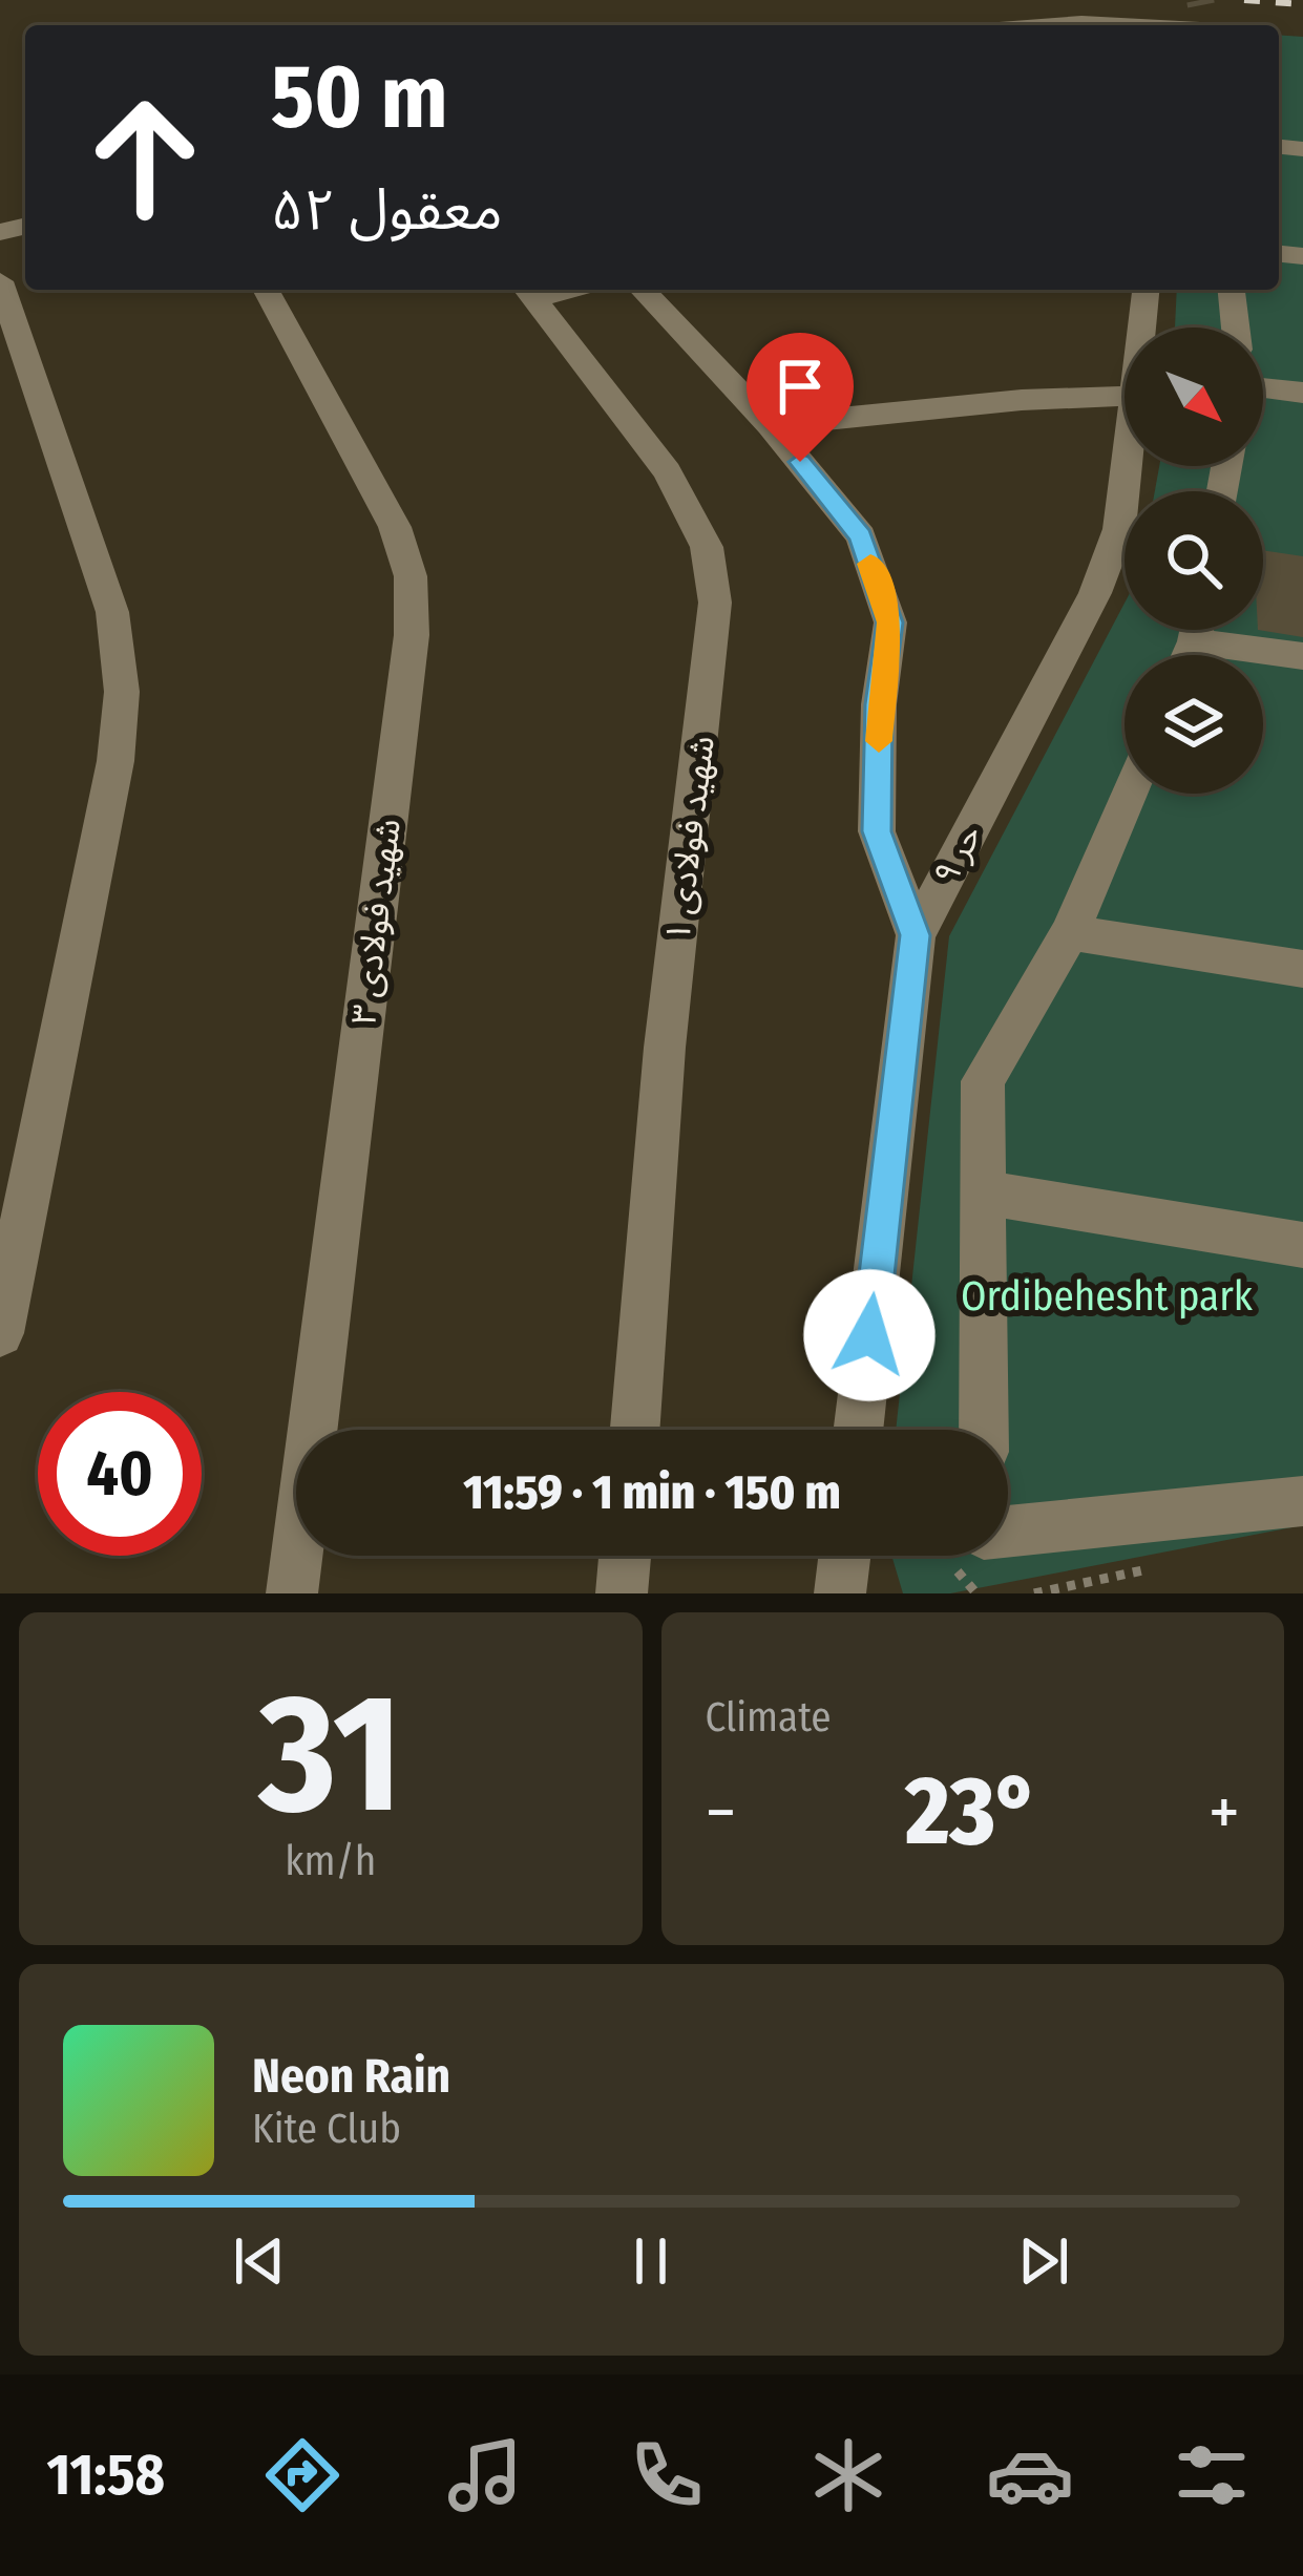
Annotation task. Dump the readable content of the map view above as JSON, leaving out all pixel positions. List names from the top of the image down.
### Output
{
  "streets": {
    "street": ["شهید فولادی ۱", "حر ۹", "شهید فولادی ۳"]
  },
  "parks": ["Ordibehesht park"],
  "north": "bottom right",
  "page": {
    "turn": ["50 m", "معقول ۵۲"],
    "limit": "40",
    "trip": "11:59 · 1 min · 150 m",
    "tile": [
      ["31", "km/h"],
      "Climate"
    ],
    "heat": ["−", "23°", "+"],
    "song": ["Neon Rain", "Kite Club"],
    "tabs": "11:58"
  }
}
